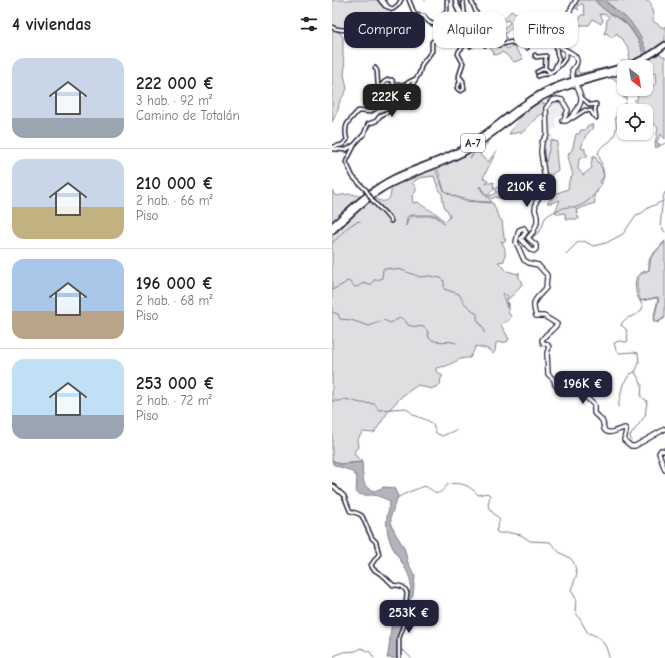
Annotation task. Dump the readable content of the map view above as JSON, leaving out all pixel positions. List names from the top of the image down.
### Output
{
  "streets": {
    "highway": ["A-7"]
  },
  "north": "bottom right",
  "page": {
    "heading": "4 viviendas",
    "chip": ["Comprar", "Alquilar", "Filtros"],
    "list": [
      {
        "name": "222 000 €",
        "note": "3 hab. · 92 m² · Camino de Totalán"
      },
      {
        "name": "210 000 €",
        "note": "2 hab. · 66 m² · Piso"
      },
      {
        "name": "196 000 €",
        "note": "2 hab. · 68 m² · Piso"
      },
      {
        "name": "253 000 €",
        "note": "2 hab. · 72 m² · Piso"
      }
    ],
    "price": [
      "222K €",
      "210K €",
      "196K €",
      "253K €"
    ]
  }
}
